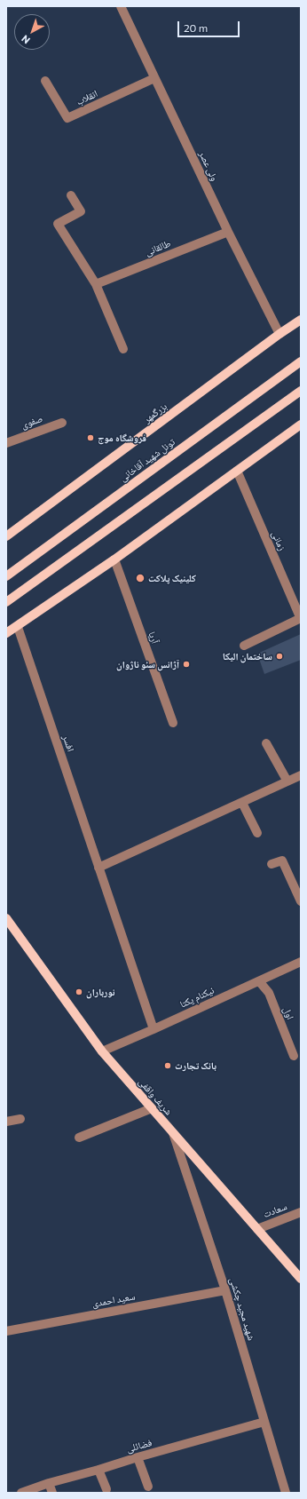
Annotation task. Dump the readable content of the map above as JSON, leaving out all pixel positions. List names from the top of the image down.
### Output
{
  "streets": {
    "main road": ["بزرگمهر", "تونل شهید آقاخانی", "شریف واقفی"],
    "street": [
      "انقلاب",
      "ولی عصر",
      "طالقانی",
      "صفوی",
      "زمانی",
      "آریا",
      "افسر",
      "نیکنام یکتا",
      "اول",
      "سعادت",
      "سعید احمدی",
      "شهید مجید چکشی",
      "فضائلی"
    ]
  },
  "crossings": [
    ["انقلاب", "ولی عصر"],
    ["ولی عصر", "طالقانی"],
    ["ولی عصر", "بزرگمهر"],
    ["افسر", "نیکنام یکتا"],
    ["نیکنام یکتا", "اول"],
    ["نیکنام یکتا", "شریف واقفی"],
    ["شریف واقفی", "سعادت"],
    ["شریف واقفی", "شهید مجید چکشی"],
    ["سعید احمدی", "شهید مجید چکشی"],
    ["شهید مجید چکشی", "فضائلی"]
  ],
  "places": [
    "فروشگاه موج",
    "کلینیک پلاکت",
    "ساختمان الیکا",
    "آژانس سئو ناژوان",
    "نورباران",
    "بانک تجارت"
  ],
  "scale_bar": "20 m",
  "north": "bottom left"
}
